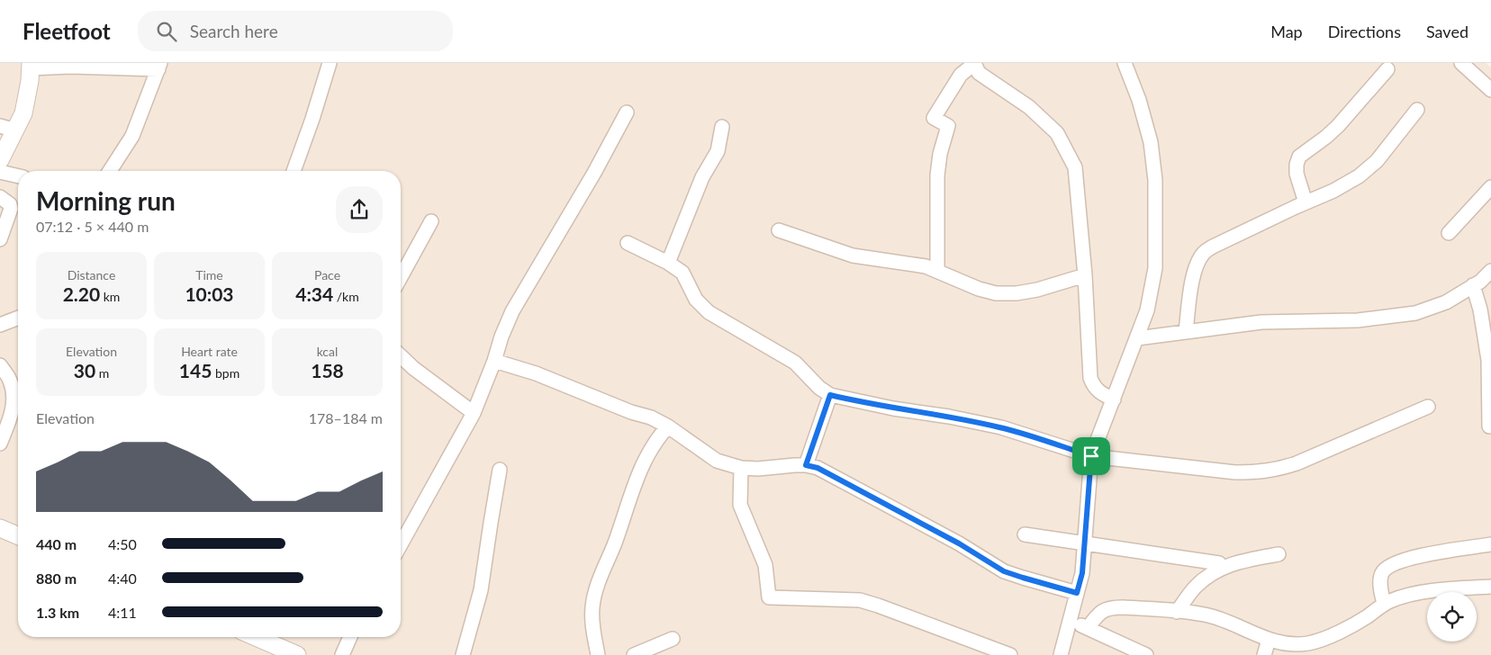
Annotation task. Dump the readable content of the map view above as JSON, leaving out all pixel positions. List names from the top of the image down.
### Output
{
  "page": {
    "header": "Fleetfoot",
    "search": "Search here",
    "nav": ["Map", "Directions", "Saved"],
    "heading": ["Morning run", "07:12 · 5 × 440 m"],
    "stats": [
      ["Distance", "2.20 km"],
      ["Time", "10:03"],
      ["Pace", "4:34 /km"],
      ["Elevation", "30 m"],
      ["Heart rate", "145 bpm"],
      ["kcal", "158"]
    ],
    "chart": ["Elevation", "178–184 m"],
    "list": [
      {
        "name": "440 m",
        "note": "4:50"
      },
      {
        "name": "880 m",
        "note": "4:40"
      },
      {
        "name": "1.3 km",
        "note": "4:11"
      }
    ]
  }
}
